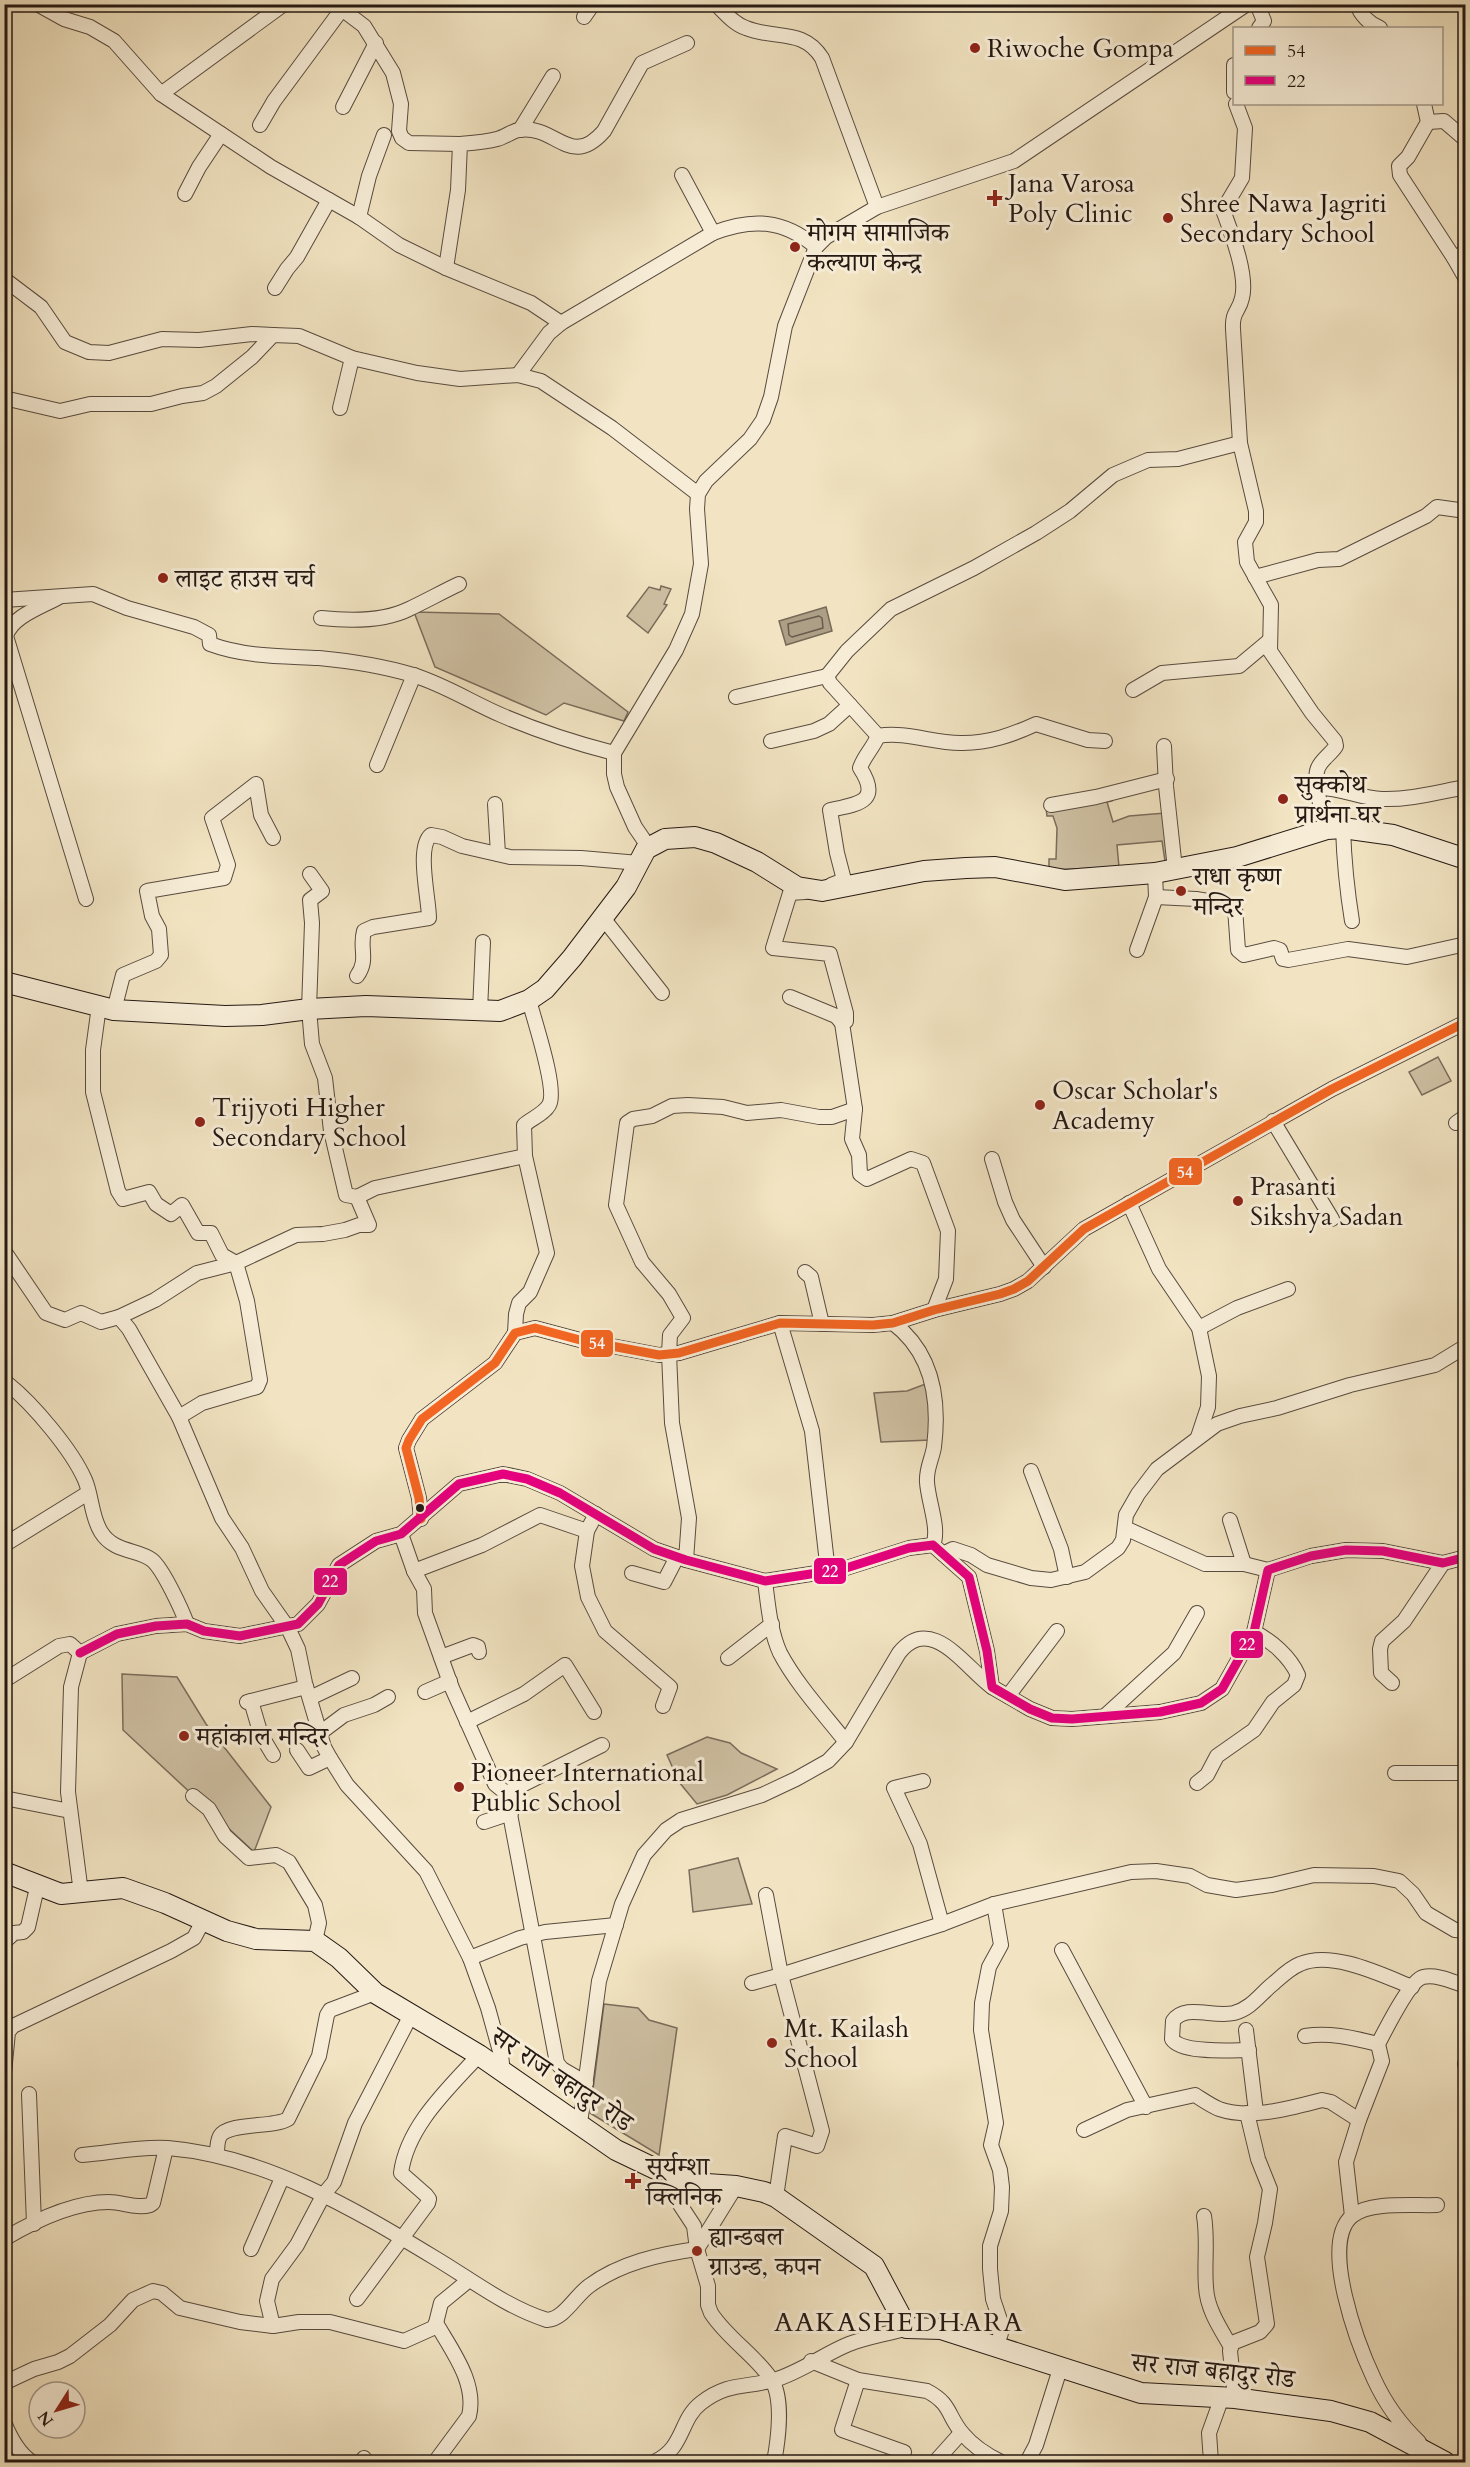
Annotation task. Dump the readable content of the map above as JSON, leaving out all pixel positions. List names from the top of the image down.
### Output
{
  "streets": {
    "street": ["सर राज बहादुर रोड"]
  },
  "districts": ["AAKASHEDHARA"],
  "places": {
    "other": [
      "Riwoche Gompa",
      "Shree Nawa Jagriti Secondary School",
      "मोगम सामाजिक कल्याण केन्द्र",
      "लाइट हाउस चर्च",
      "सुक्कोथ प्रार्थना घर",
      "राधा कृष्ण मन्दिर",
      "Oscar Scholar's Academy",
      "Trijyoti Higher Secondary School",
      "Prasanti Sikshya Sadan",
      "महांकाल मन्दिर",
      "Pioneer International Public School",
      "Mt. Kailash School",
      "ह्यान्डबल ग्राउन्ड, कपन"
    ],
    "health": ["Jana Varosa Poly Clinic", "सूर्यम्शा क्लिनिक"]
  },
  "lines": ["transit line 54", "transit line 22"],
  "legend": ["54", "22"],
  "north": "bottom left"
}
